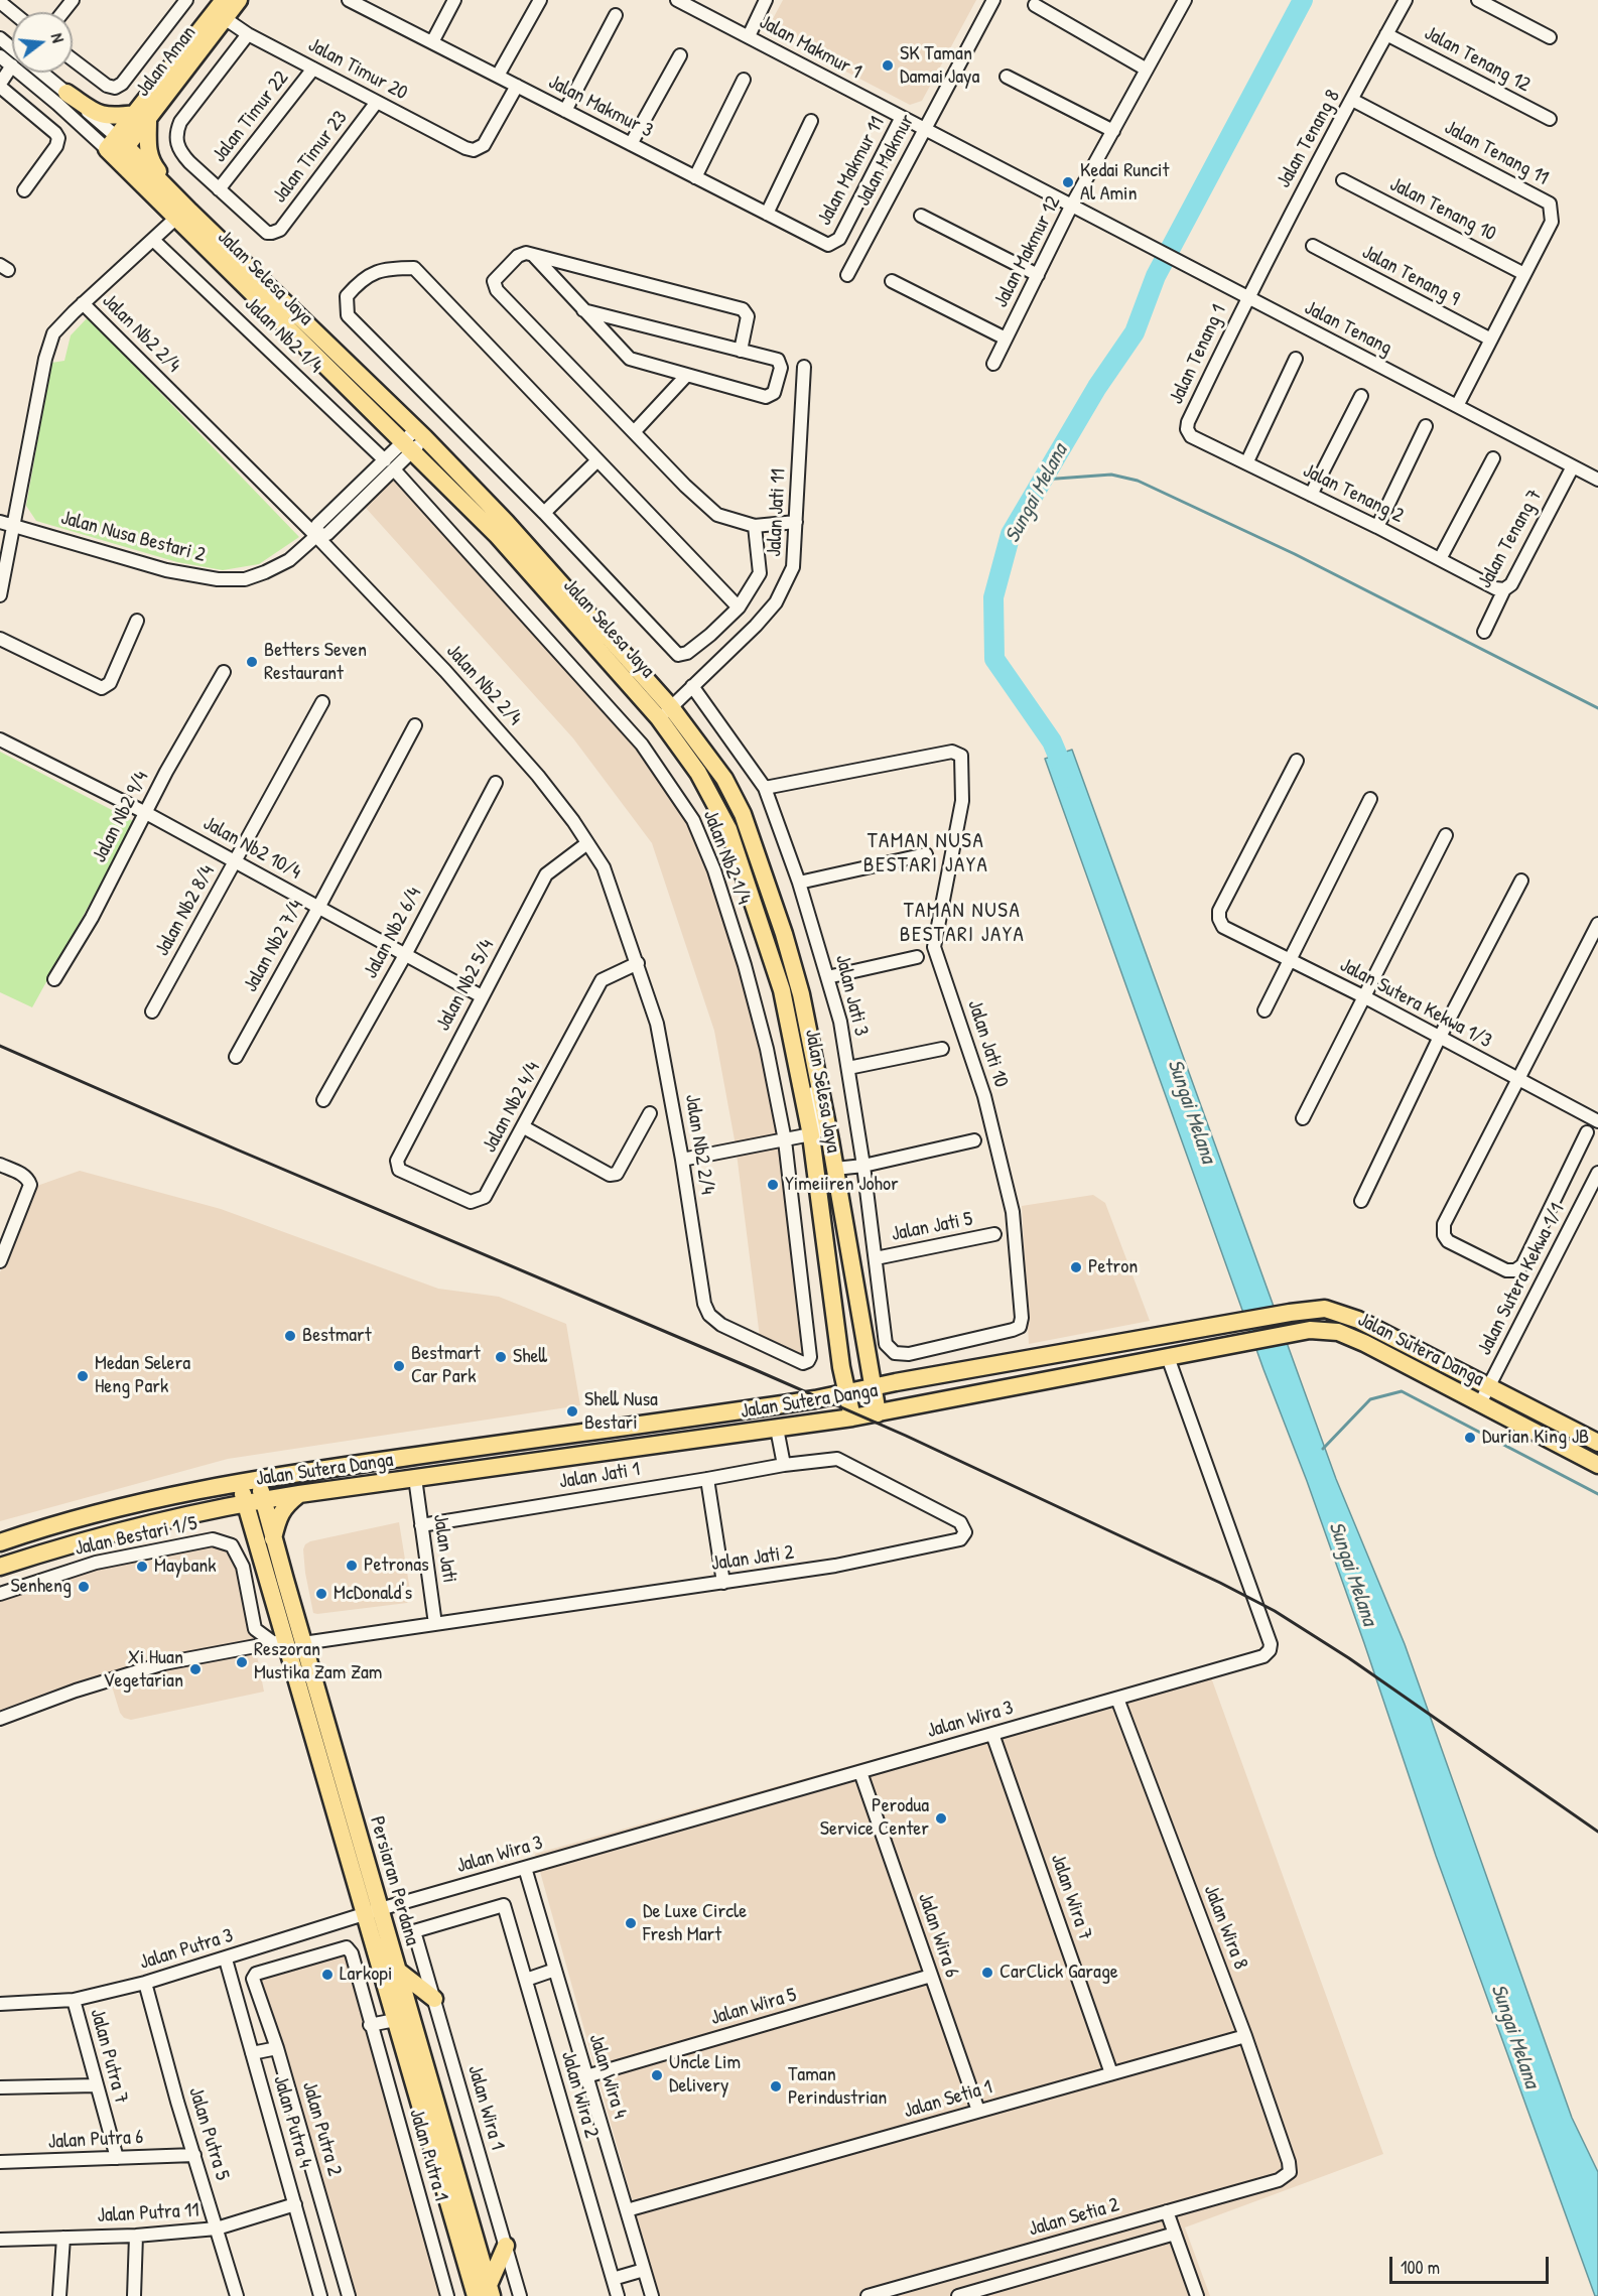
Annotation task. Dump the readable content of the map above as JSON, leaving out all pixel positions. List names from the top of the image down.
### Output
{
  "streets": {
    "main road": [
      "Jalan Aman",
      "Jalan Selesa Jaya",
      "Jalan Sutera Danga",
      "Persiaran Perdana"
    ],
    "street": [
      "Jalan Makmur 1",
      "Jalan Tenang 12",
      "Jalan Timur 20",
      "Jalan Makmur 3",
      "Jalan Timur 22",
      "Jalan Tenang 8",
      "Jalan Tenang 11",
      "Jalan Timur 23",
      "Jalan Makmur",
      "Jalan Makmur 11",
      "Jalan Tenang 10",
      "Jalan Makmur 12",
      "Jalan Tenang 9",
      "Jalan Tenang",
      "Jalan Nb2 2/4",
      "Jalan Nb2 1/4",
      "Jalan Tenang 1",
      "Jalan Tenang 2",
      "Jalan Jati 11",
      "Jalan Nusa Bestari 2",
      "Jalan Tenang 7",
      "Jalan Nb2 9/4",
      "Jalan Nb2 10/4",
      "Jalan Nb2 8/4",
      "Jalan Nb2 6/4",
      "Jalan Nb2 7/4",
      "Jalan Nb2 5/4",
      "Jalan Jati 3",
      "Jalan Sutera Kekwa 1/3",
      "Jalan Jati 10",
      "Jalan Nb2 4/4",
      "Jalan Jati 5",
      "Jalan Sutera Kekwa 1/1",
      "Jalan Jati 1",
      "Jalan Bestari 1/5",
      "Jalan Jati",
      "Jalan Jati 2",
      "Jalan Wira 3",
      "Jalan Wira 7",
      "Jalan Wira 8",
      "Jalan Wira 6",
      "Jalan Putra 3",
      "Jalan Wira 5",
      "Jalan Putra 7",
      "Jalan Wira 4",
      "Jalan Wira 2",
      "Jalan Setia 1",
      "Jalan Wira 1",
      "Jalan Putra 4",
      "Jalan Putra 2",
      "Jalan Putra 5",
      "Jalan Putra 6",
      "Jalan Putra 1",
      "Jalan Putra 11",
      "Jalan Setia 2"
    ]
  },
  "crossings": [
    ["Jalan Makmur 1", "Jalan Makmur"],
    ["Jalan Makmur 1", "Jalan Makmur 11"],
    ["Jalan Makmur 1", "Jalan Makmur 12"],
    ["Jalan Makmur 1", "Jalan Tenang"],
    ["Jalan Tenang 12", "Jalan Tenang 8"],
    ["Jalan Aman", "Jalan Timur 20"],
    ["Jalan Timur 20", "Jalan Makmur 3"],
    ["Jalan Timur 20", "Jalan Timur 22"],
    ["Jalan Timur 20", "Jalan Timur 23"],
    ["Jalan Makmur 3", "Jalan Makmur 11"],
    ["Jalan Timur 22", "Jalan Timur 23"],
    ["Jalan Tenang 8", "Jalan Tenang 11"],
    ["Jalan Tenang 8", "Jalan Tenang"],
    ["Jalan Tenang 8", "Jalan Tenang 1"],
    ["Jalan Tenang 11", "Jalan Tenang 10"],
    ["Jalan Tenang 11", "Jalan Tenang 9"],
    ["Jalan Tenang 11", "Jalan Tenang"],
    ["Jalan Makmur 12", "Jalan Tenang"],
    ["Jalan Selesa Jaya", "Jalan Nb2 2/4"],
    ["Jalan Selesa Jaya", "Jalan Jati 11"],
    ["Jalan Selesa Jaya", "Jalan Nusa Bestari 2"],
    ["Jalan Selesa Jaya", "Jalan Sutera Danga"],
    ["Jalan Tenang", "Jalan Tenang 1"],
    ["Jalan Tenang", "Jalan Tenang 7"],
    ["Jalan Nb2 2/4", "Jalan Nb2 1/4"],
    ["Jalan Nb2 2/4", "Jalan Nusa Bestari 2"],
    ["Jalan Nb2 2/4", "Jalan Nb2 5/4"],
    ["Jalan Nb2 2/4", "Jalan Nb2 4/4"],
    ["Jalan Nb2 1/4", "Jalan Nusa Bestari 2"],
    ["Jalan Tenang 1", "Jalan Tenang 2"],
    ["Jalan Tenang 2", "Jalan Tenang 7"],
    ["Jalan Jati 11", "Jalan Jati 3"],
    ["Jalan Nb2 9/4", "Jalan Nb2 10/4"],
    ["Jalan Nb2 10/4", "Jalan Nb2 8/4"],
    ["Jalan Nb2 10/4", "Jalan Nb2 6/4"],
    ["Jalan Nb2 10/4", "Jalan Nb2 7/4"],
    ["Jalan Nb2 10/4", "Jalan Nb2 5/4"],
    ["Jalan Nb2 5/4", "Jalan Nb2 4/4"],
    ["Jalan Jati 3", "Jalan Jati 10"],
    ["Jalan Jati 3", "Jalan Jati 5"],
    ["Jalan Sutera Kekwa 1/1", "Jalan Sutera Danga"],
    ["Jalan Sutera Danga", "Jalan Jati"],
    ["Jalan Sutera Danga", "Jalan Wira 3"],
    ["Jalan Sutera Danga", "Persiaran Perdana"],
    ["Jalan Jati 1", "Jalan Jati"],
    ["Jalan Jati 1", "Jalan Jati 2"],
    ["Jalan Jati", "Jalan Jati 2"],
    ["Jalan Jati 2", "Persiaran Perdana"],
    ["Jalan Wira 3", "Persiaran Perdana"],
    ["Jalan Wira 3", "Jalan Wira 7"],
    ["Jalan Wira 3", "Jalan Wira 8"],
    ["Jalan Wira 3", "Jalan Wira 6"],
    ["Jalan Wira 3", "Jalan Putra 3"],
    ["Jalan Wira 3", "Jalan Wira 4"],
    ["Persiaran Perdana", "Jalan Putra 3"],
    ["Jalan Wira 7", "Jalan Setia 1"],
    ["Jalan Wira 8", "Jalan Setia 1"],
    ["Jalan Wira 8", "Jalan Setia 2"],
    ["Jalan Wira 6", "Jalan Wira 5"],
    ["Jalan Wira 6", "Jalan Setia 1"],
    ["Jalan Putra 3", "Jalan Putra 7"],
    ["Jalan Putra 3", "Jalan Putra 4"],
    ["Jalan Putra 3", "Jalan Putra 5"],
    ["Jalan Wira 5", "Jalan Wira 4"],
    ["Jalan Putra 7", "Jalan Putra 6"],
    ["Jalan Wira 4", "Jalan Setia 1"],
    ["Jalan Wira 2", "Jalan Wira 1"],
    ["Jalan Putra 4", "Jalan Putra 11"],
    ["Jalan Putra 2", "Jalan Putra 1"],
    ["Jalan Putra 5", "Jalan Putra 6"],
    ["Jalan Putra 5", "Jalan Putra 11"]
  ],
  "districts": ["TAMAN NUSA BESTARI JAYA", "TAMAN NUSA BESTARI JAYA"],
  "water": ["Sungai Melana"],
  "places": [
    "SK Taman Damai Jaya",
    "Kedai Runcit Al Amin",
    "Betters Seven Restaurant",
    "Yimeiiren Johor",
    "Petron",
    "Bestmart",
    "Shell",
    "Bestmart Car Park",
    "Medan Selera Heng Park",
    "Shell Nusa Bestari",
    "Durian King JB",
    "Petronas",
    "Maybank",
    "Senheng",
    "McDonald's",
    "Reszoran Mustika Zam Zam",
    "Xi Huan Vegetarian",
    "Perodua Service Center",
    "De Luxe Circle Fresh Mart",
    "CarClick Garage",
    "Larkopi",
    "Uncle Lim Delivery",
    "Taman Perindustrian"
  ],
  "scale_bar": "100 m",
  "north": "right"
}
